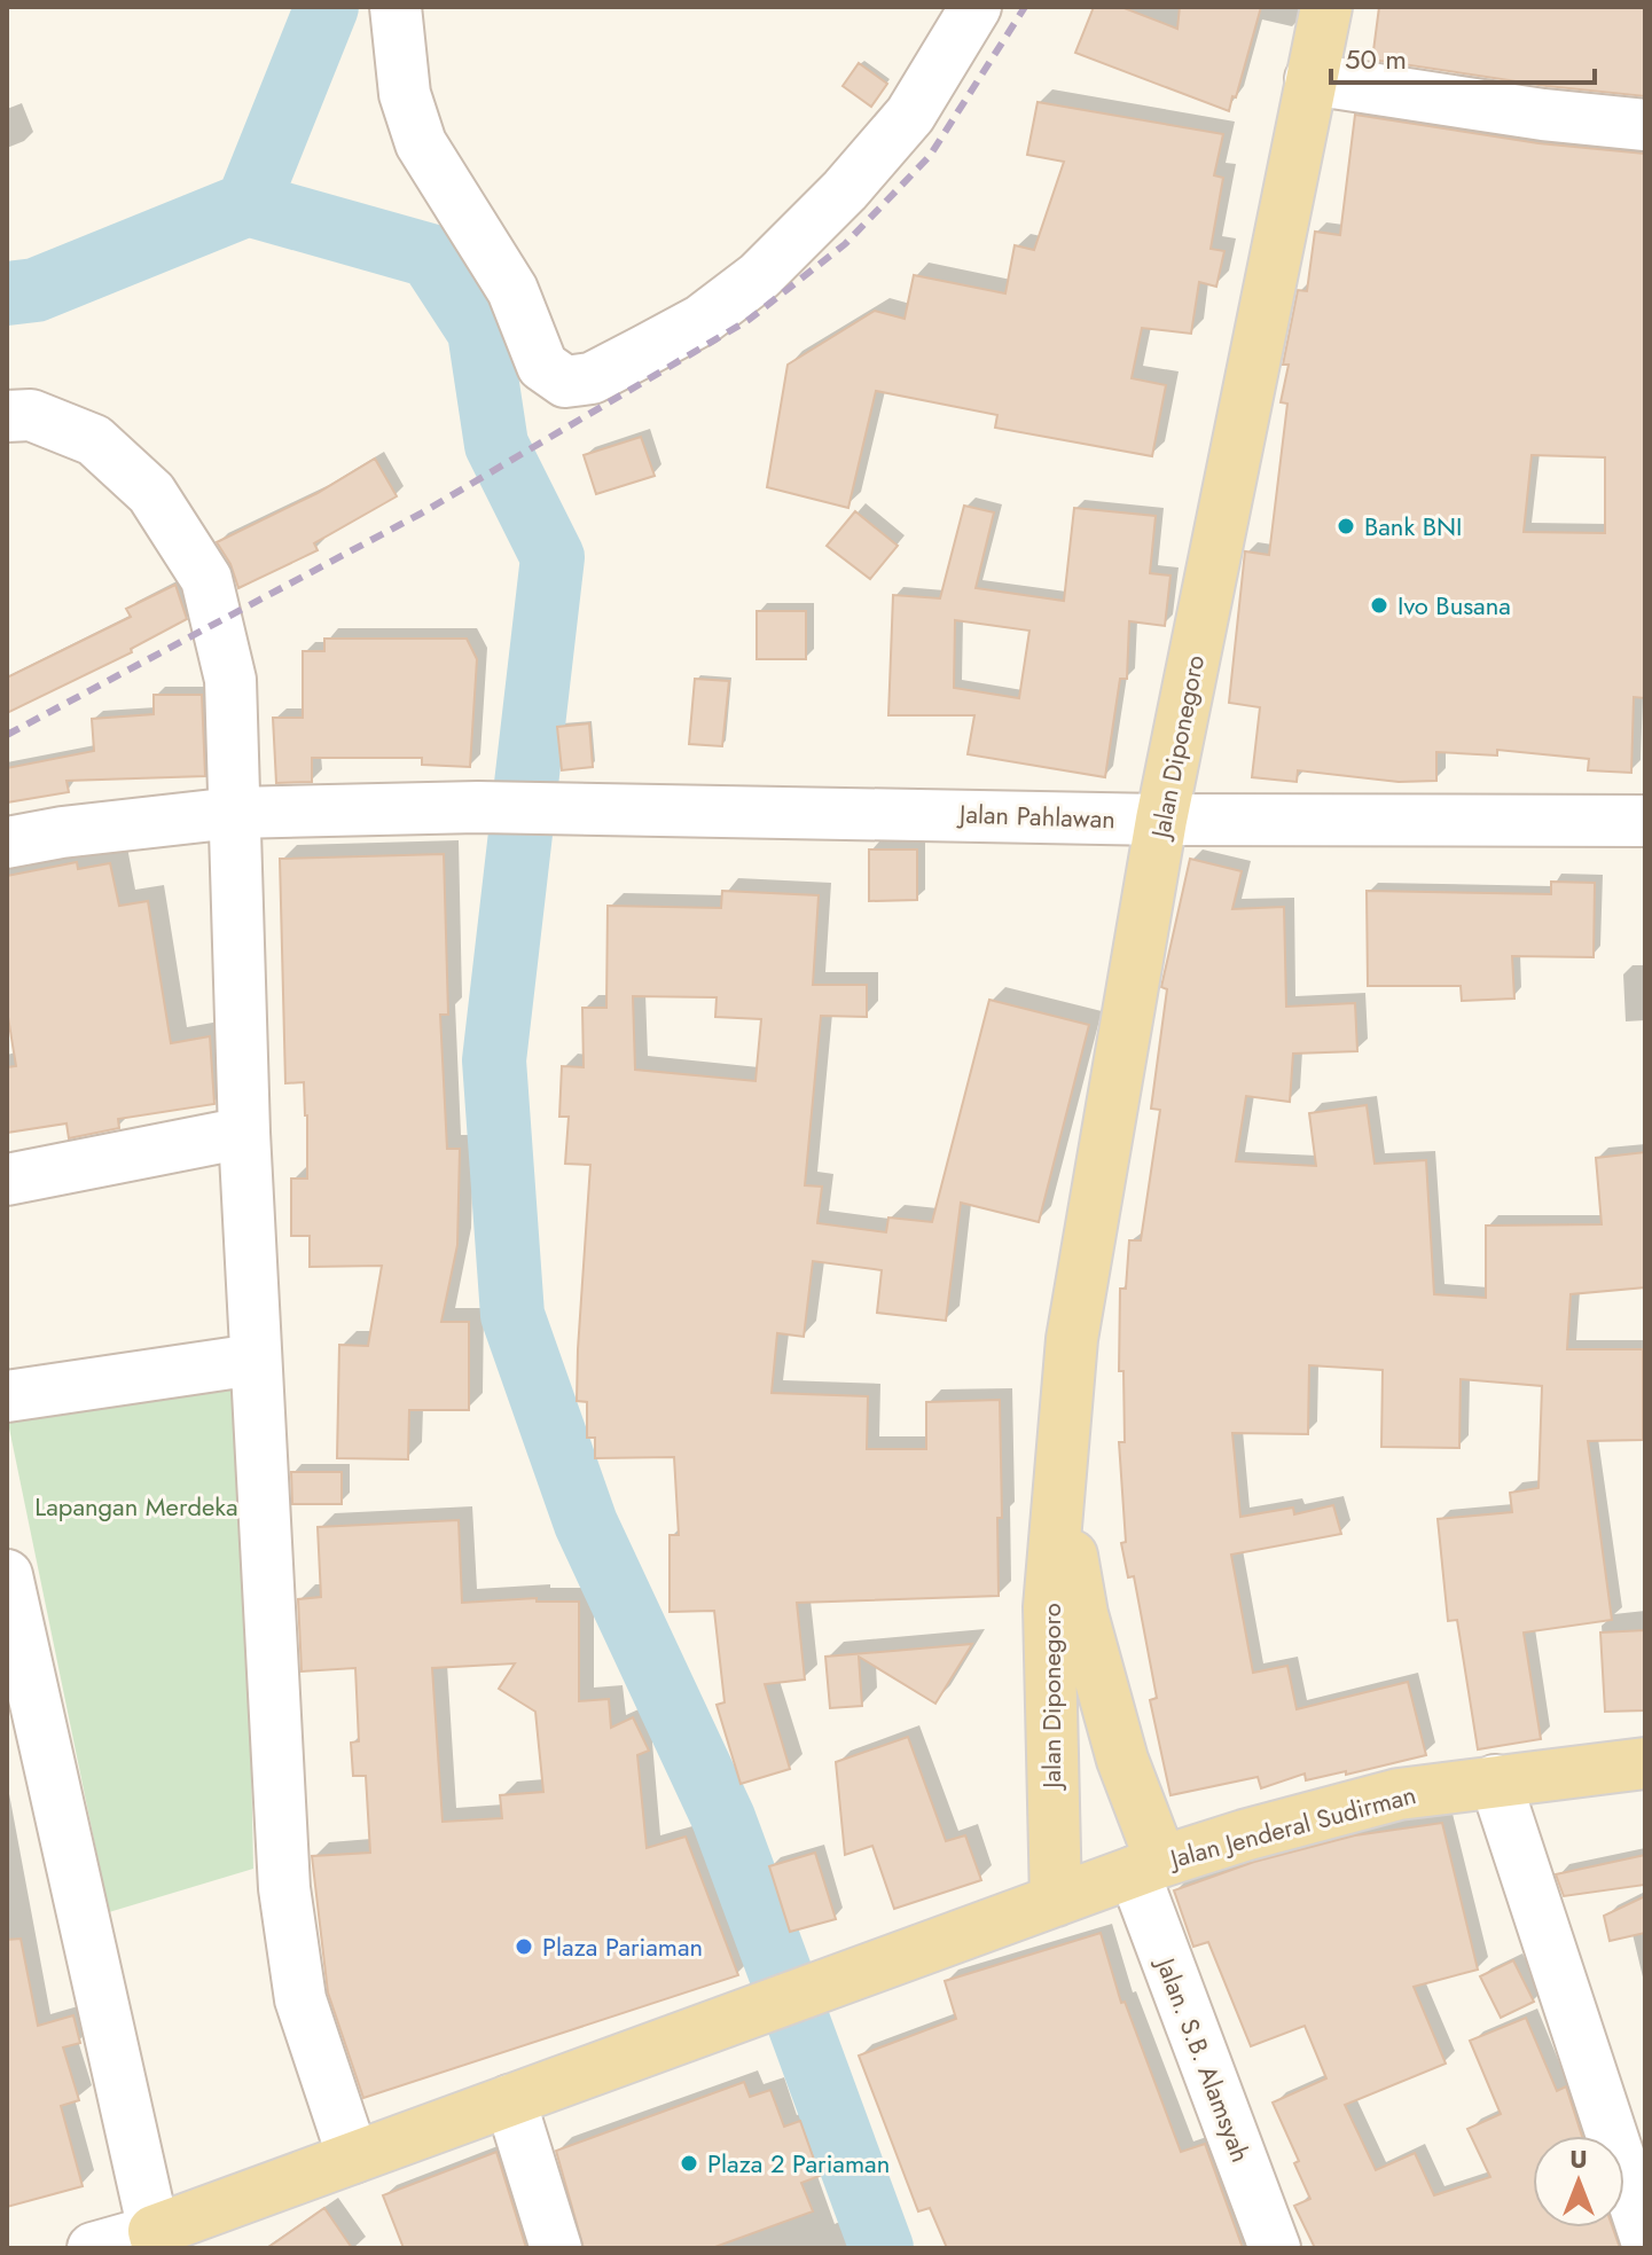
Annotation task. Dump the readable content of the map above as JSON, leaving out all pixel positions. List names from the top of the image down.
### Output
{
  "streets": {
    "main road": ["Jalan Diponegoro", "Jalan Jenderal Sudirman"],
    "street": ["Jalan Pahlawan", "Jalan. S.B. Alamsyah"]
  },
  "crossings": [
    ["Jalan Diponegoro", "Jalan Pahlawan"],
    ["Jalan Diponegoro", "Jalan Jenderal Sudirman"],
    ["Jalan Diponegoro", "Jalan. S.B. Alamsyah"],
    ["Jalan Jenderal Sudirman", "Jalan. S.B. Alamsyah"]
  ],
  "parks": ["Lapangan Merdeka"],
  "places": [
    "Bank BNI",
    "Ivo Busana",
    "Plaza Pariaman",
    "Plaza 2 Pariaman"
  ],
  "scale_bar": "50 m",
  "north": "top"
}
